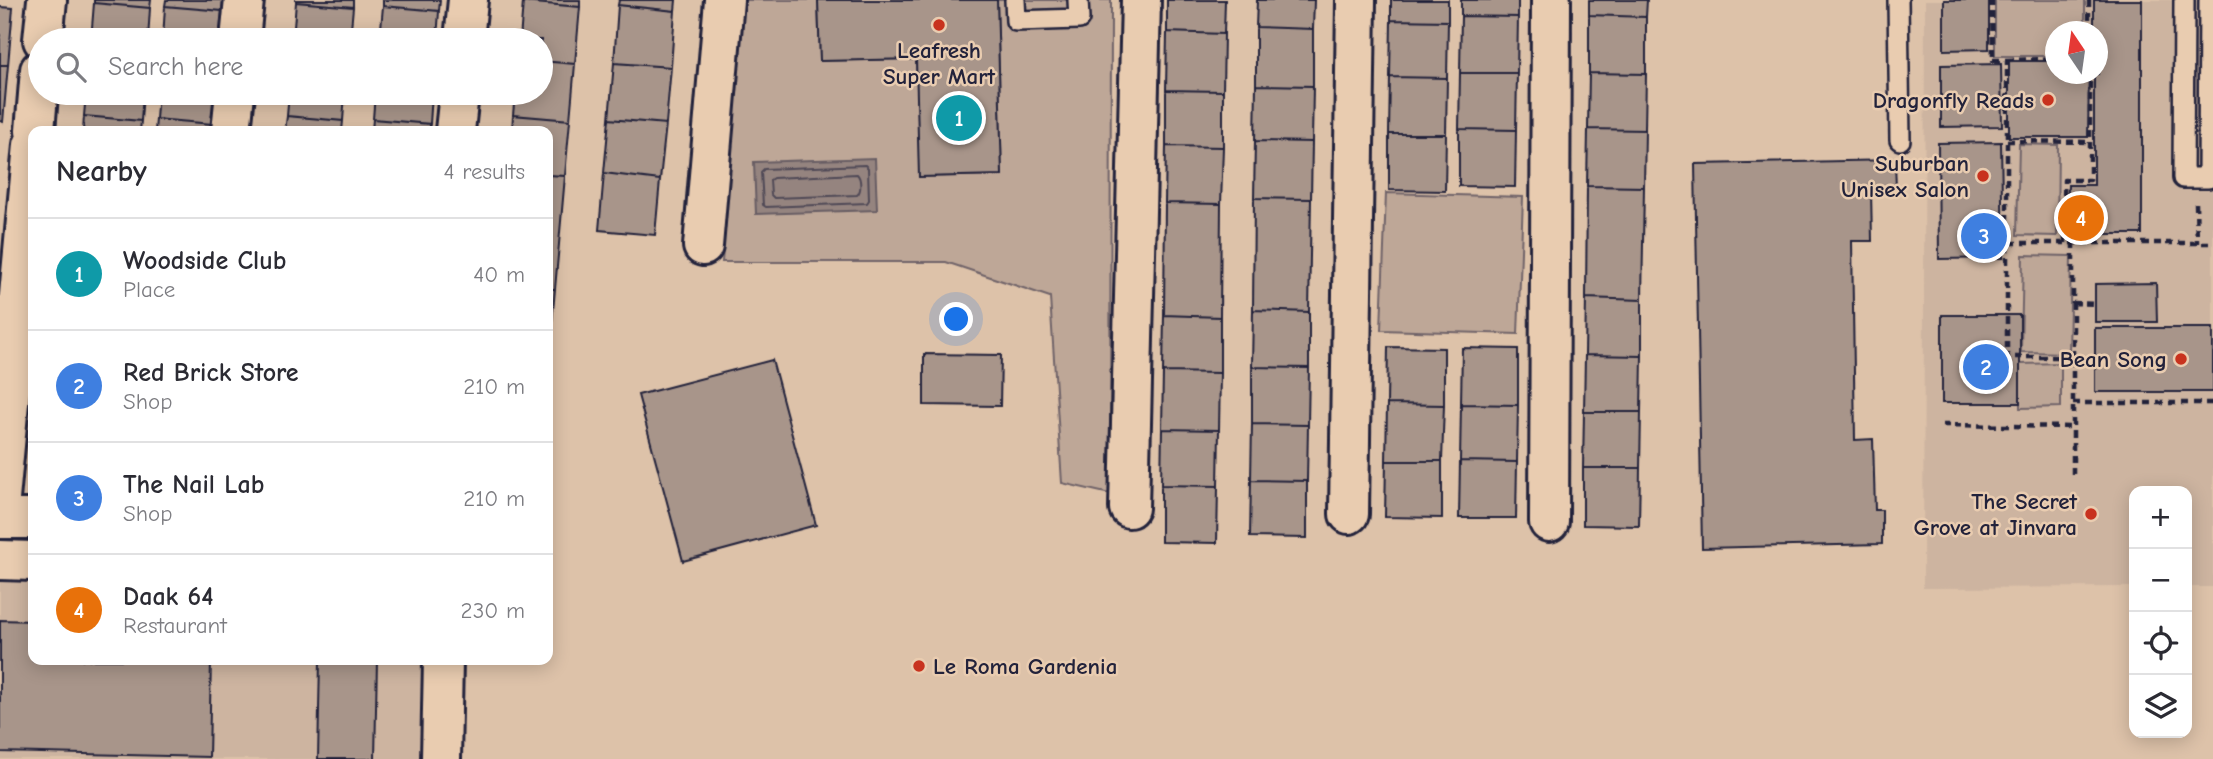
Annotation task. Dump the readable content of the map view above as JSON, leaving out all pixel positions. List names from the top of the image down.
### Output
{
  "places": [
    "Leafresh Super Mart",
    "Dragonfly Reads",
    "Suburban Unisex Salon",
    "Bean Song",
    "The Secret Grove at Jinvara",
    "Le Roma Gardenia"
  ],
  "north": "top",
  "page": {
    "search": "Search here",
    "pins": [
      "1",
      "4",
      "3",
      "2"
    ],
    "heading": ["Nearby", "4 results"],
    "list": [
      {
        "mark": "1",
        "name": "Woodside Club",
        "note": "Place",
        "value": "40 m"
      },
      {
        "mark": "2",
        "name": "Red Brick Store",
        "note": "Shop",
        "value": "210 m"
      },
      {
        "mark": "3",
        "name": "The Nail Lab",
        "note": "Shop",
        "value": "210 m"
      },
      {
        "mark": "4",
        "name": "Daak 64",
        "note": "Restaurant",
        "value": "230 m"
      }
    ],
    "map_buttons": ["+", "−"]
  }
}
